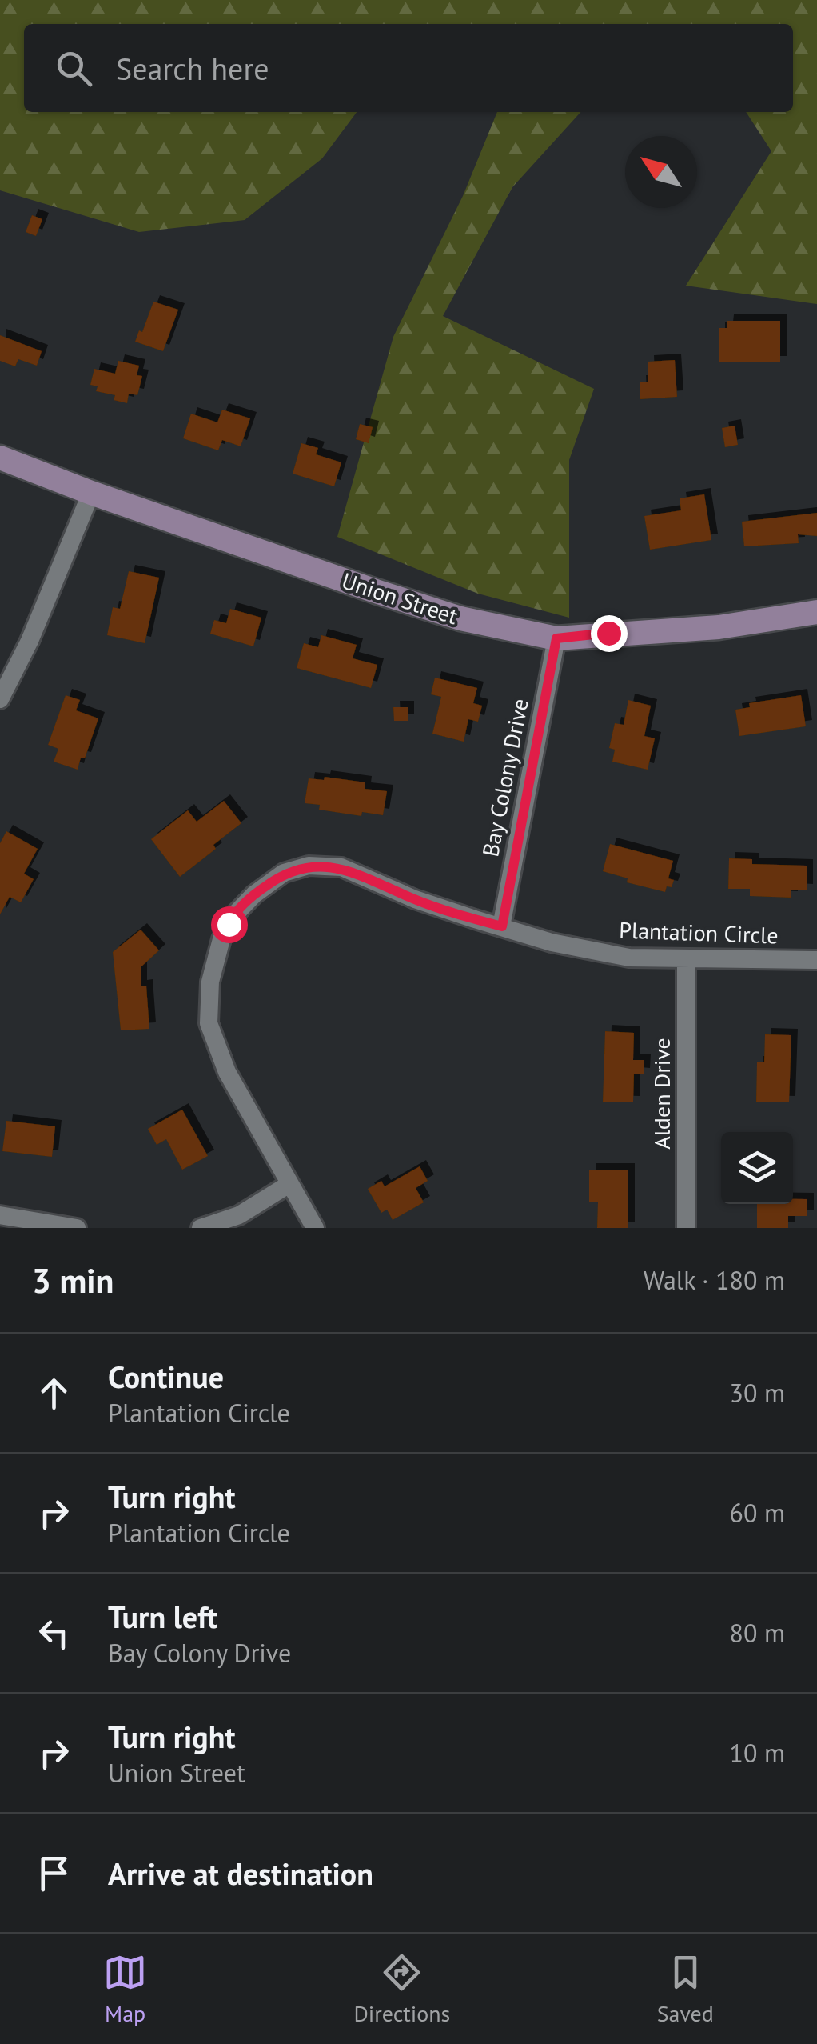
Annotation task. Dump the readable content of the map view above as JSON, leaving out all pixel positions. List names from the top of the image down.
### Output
{
  "streets": {
    "main road": ["Union Street"],
    "street": ["Bay Colony Drive", "Plantation Circle", "Alden Drive"]
  },
  "crossings": [
    ["Union Street", "Bay Colony Drive"],
    ["Bay Colony Drive", "Plantation Circle"],
    ["Plantation Circle", "Alden Drive"]
  ],
  "north": "top left",
  "page": {
    "search": "Search here",
    "heading": ["3 min", "Walk · 180 m"],
    "list": [
      ["Continue", "Plantation Circle", "30 m"],
      ["Turn right", "Plantation Circle", "60 m"],
      ["Turn left", "Bay Colony Drive", "80 m"],
      ["Turn right", "Union Street", "10 m"],
      "Arrive at destination"
    ],
    "nav": ["Map", "Directions", "Saved"]
  }
}
